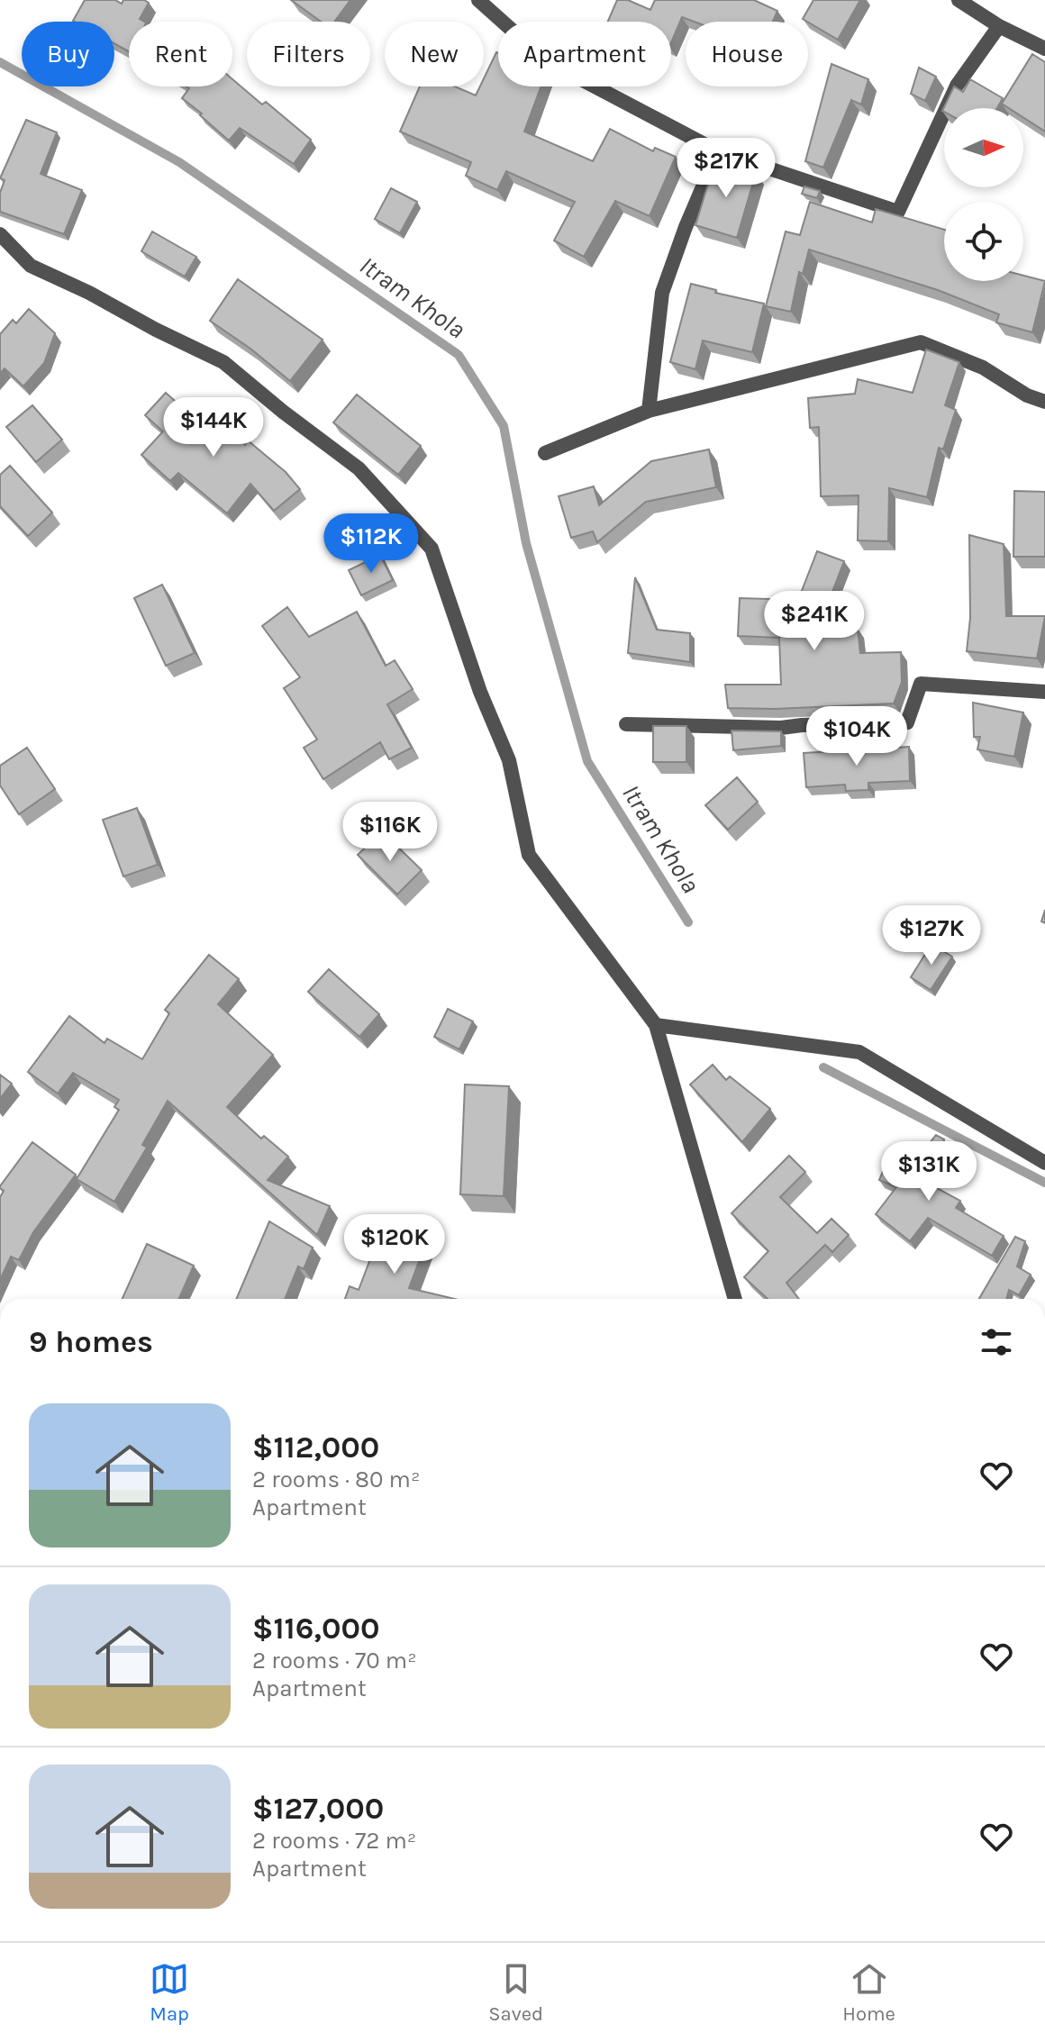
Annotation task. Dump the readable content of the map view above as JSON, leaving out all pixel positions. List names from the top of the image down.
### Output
{
  "water": ["Itram Khola"],
  "north": "right",
  "page": {
    "chip": [
      "Buy",
      "Rent",
      "Filters",
      "New",
      "Apartment",
      "House"
    ],
    "price": [
      "$217K",
      "$144K",
      "$112K",
      "$241K",
      "$104K",
      "$116K",
      "$127K",
      "$131K",
      "$120K"
    ],
    "heading": "9 homes",
    "list": [
      {
        "name": "$112,000",
        "note": "2 rooms · 80 m² · Apartment"
      },
      {
        "name": "$116,000",
        "note": "2 rooms · 70 m² · Apartment"
      },
      {
        "name": "$127,000",
        "note": "2 rooms · 72 m² · Apartment"
      }
    ],
    "tabs": ["Map", "Saved", "Home"]
  }
}
